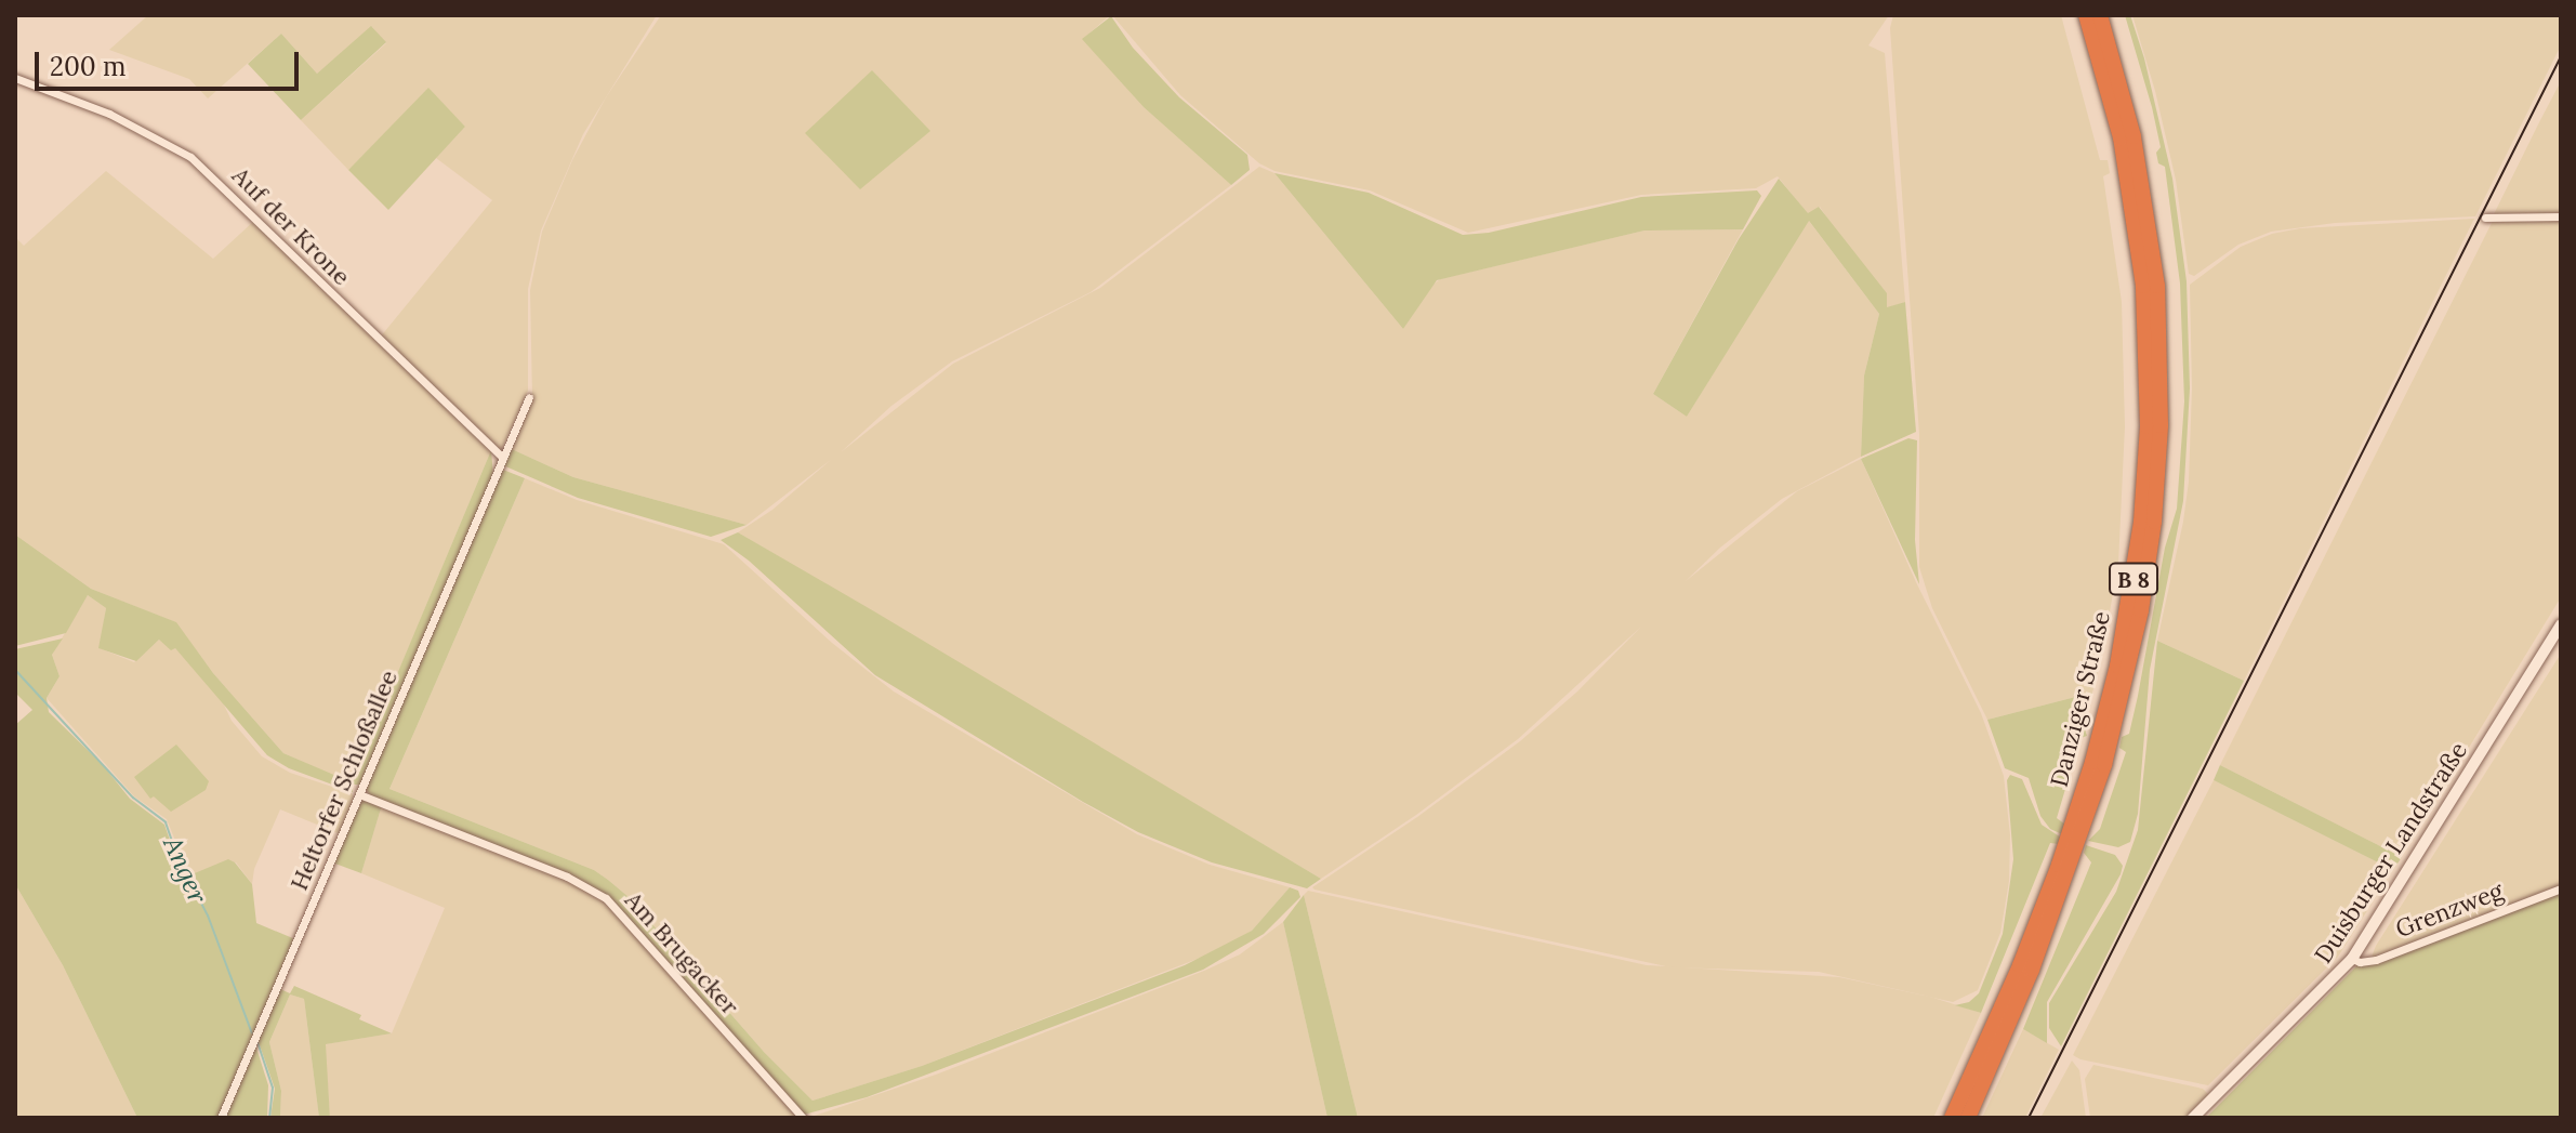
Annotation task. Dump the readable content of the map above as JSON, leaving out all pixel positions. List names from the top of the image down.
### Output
{
  "streets": {
    "highway": ["B 8", "Danziger Straße"],
    "main road": ["Duisburger Landstraße"],
    "street": [
      "Auf der Krone",
      "Heltorfer Schloßallee",
      "Grenzweg",
      "Am Brugacker"
    ]
  },
  "crossings": [
    ["Auf der Krone", "Heltorfer Schloßallee"],
    ["Heltorfer Schloßallee", "Am Brugacker"],
    ["Duisburger Landstraße", "Grenzweg"]
  ],
  "water": ["Anger"],
  "scale_bar": "200 m"
}
